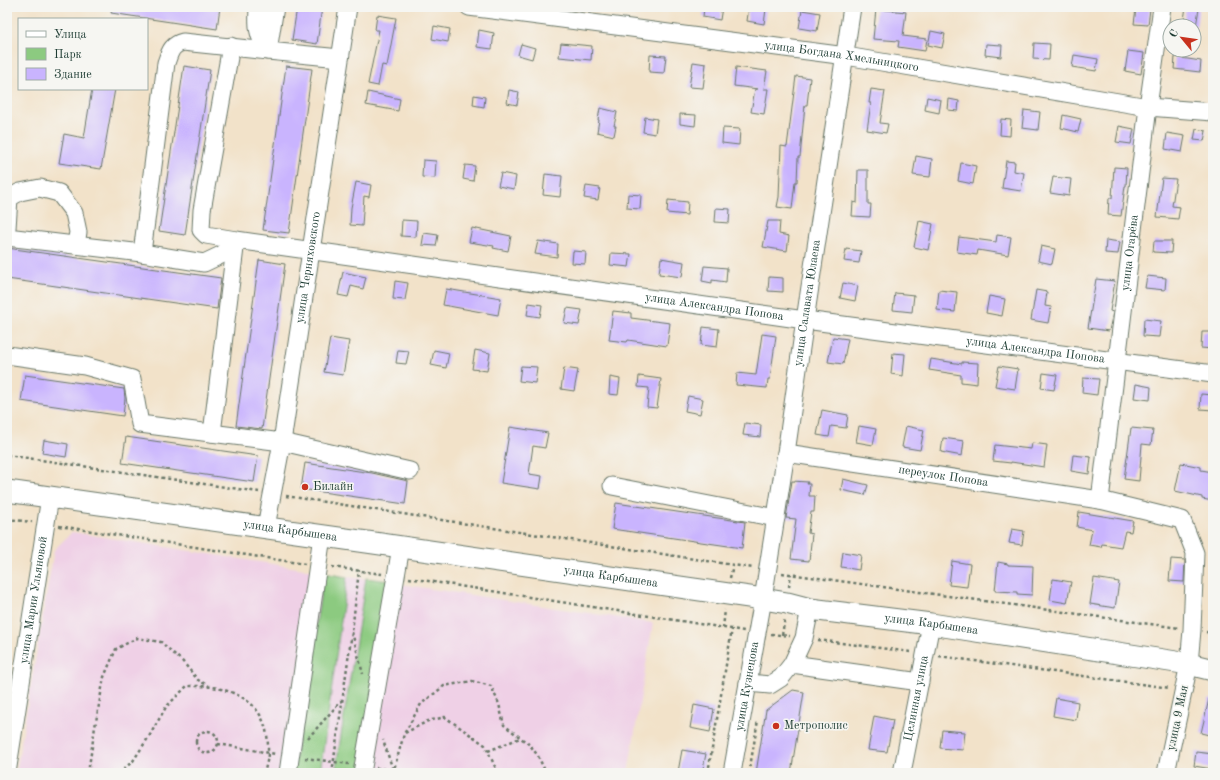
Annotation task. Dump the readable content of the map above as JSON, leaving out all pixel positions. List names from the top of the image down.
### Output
{
  "streets": {
    "main road": ["улица Карбышева"],
    "street": [
      "улица Богдана Хмельницкого",
      "улица Огарёва",
      "улица Черняховского",
      "улица Салавата Юлаева",
      "улица Александра Попова",
      "переулок Попова",
      "улица Марии Ульяновой",
      "улица Кузнецова",
      "Целинная улица",
      "улица 9 Мая"
    ]
  },
  "crossings": [
    ["улица Богдана Хмельницкого", "улица Огарёва"],
    ["улица Богдана Хмельницкого", "улица Салавата Юлаева"],
    ["улица Огарёва", "улица Александра Попова"],
    ["улица Огарёва", "переулок Попова"],
    ["улица Черняховского", "улица Александра Попова"],
    ["улица Черняховского", "улица Карбышева"],
    ["улица Салавата Юлаева", "улица Александра Попова"],
    ["улица Салавата Юлаева", "переулок Попова"],
    ["улица Салавата Юлаева", "улица Карбышева"],
    ["улица Салавата Юлаева", "улица Кузнецова"],
    ["переулок Попова", "улица 9 Мая"],
    ["улица Карбышева", "улица Марии Ульяновой"],
    ["улица Карбышева", "улица Кузнецова"],
    ["улица Карбышева", "Целинная улица"],
    ["улица Карбышева", "улица 9 Мая"]
  ],
  "places": ["Билайн", "Метрополис"],
  "legend": ["Улица", "Парк", "Здание"],
  "north": "top left"
}
